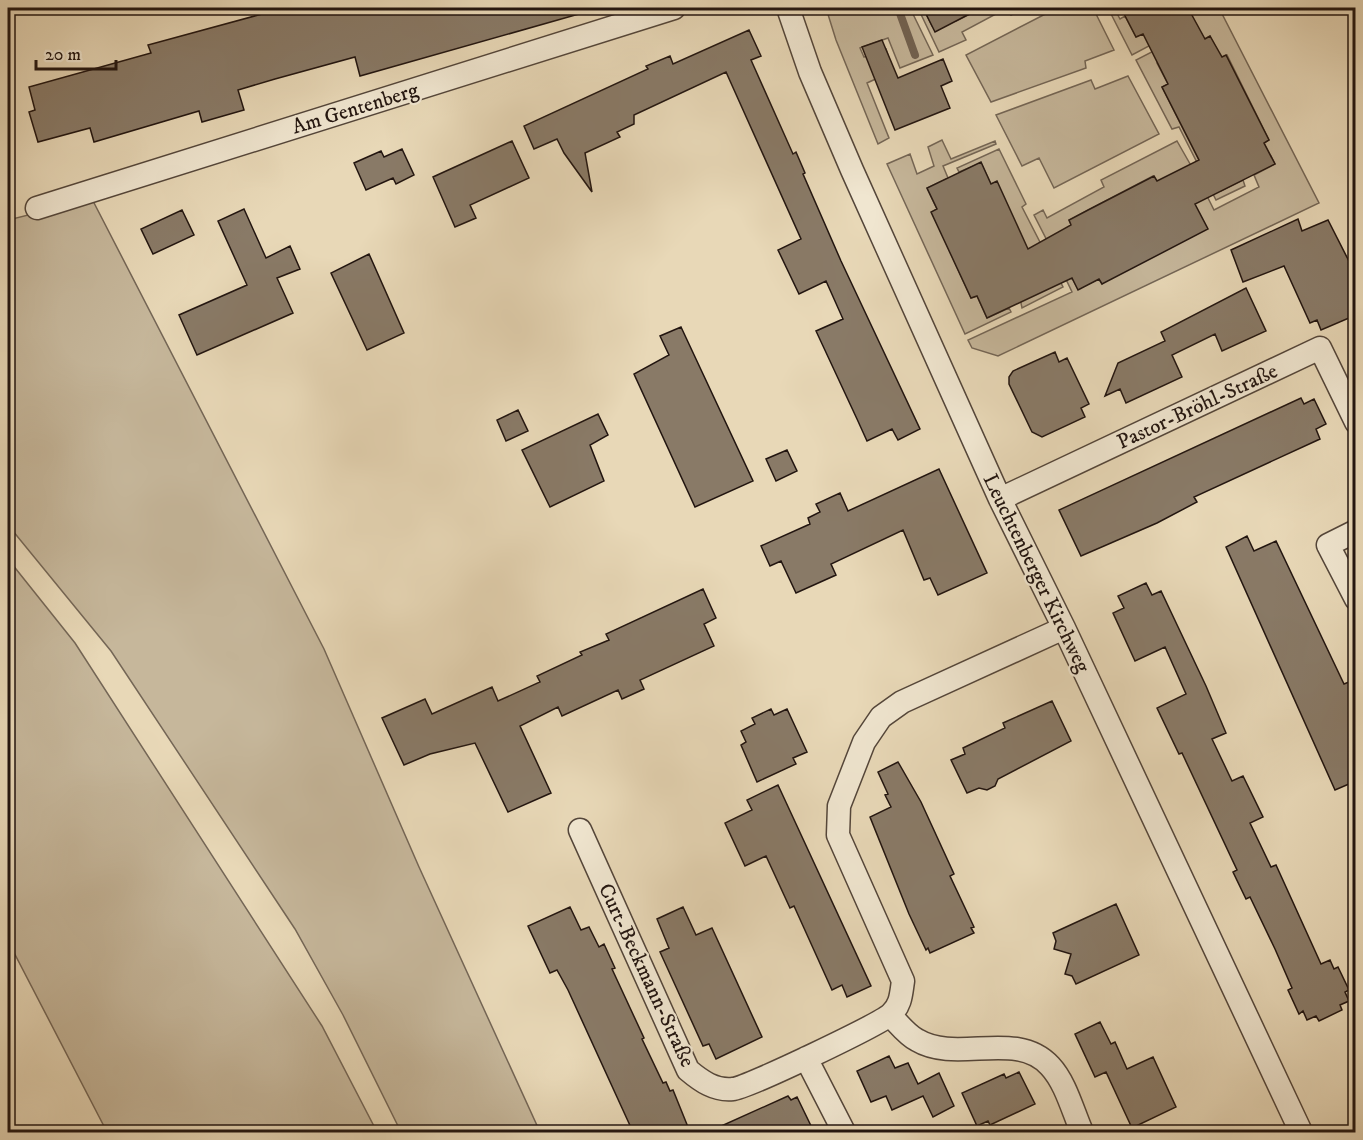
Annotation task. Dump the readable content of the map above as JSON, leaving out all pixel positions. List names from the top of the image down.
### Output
{
  "streets": {
    "street": [
      "Am Gentenberg",
      "Pastor-Bröhl-Straße",
      "Leuchtenberger Kirchweg",
      "Curt-Beckmann-Straße"
    ]
  },
  "crossings": [
    ["Pastor-Bröhl-Straße", "Leuchtenberger Kirchweg"]
  ],
  "scale_bar": "20 m"
}
